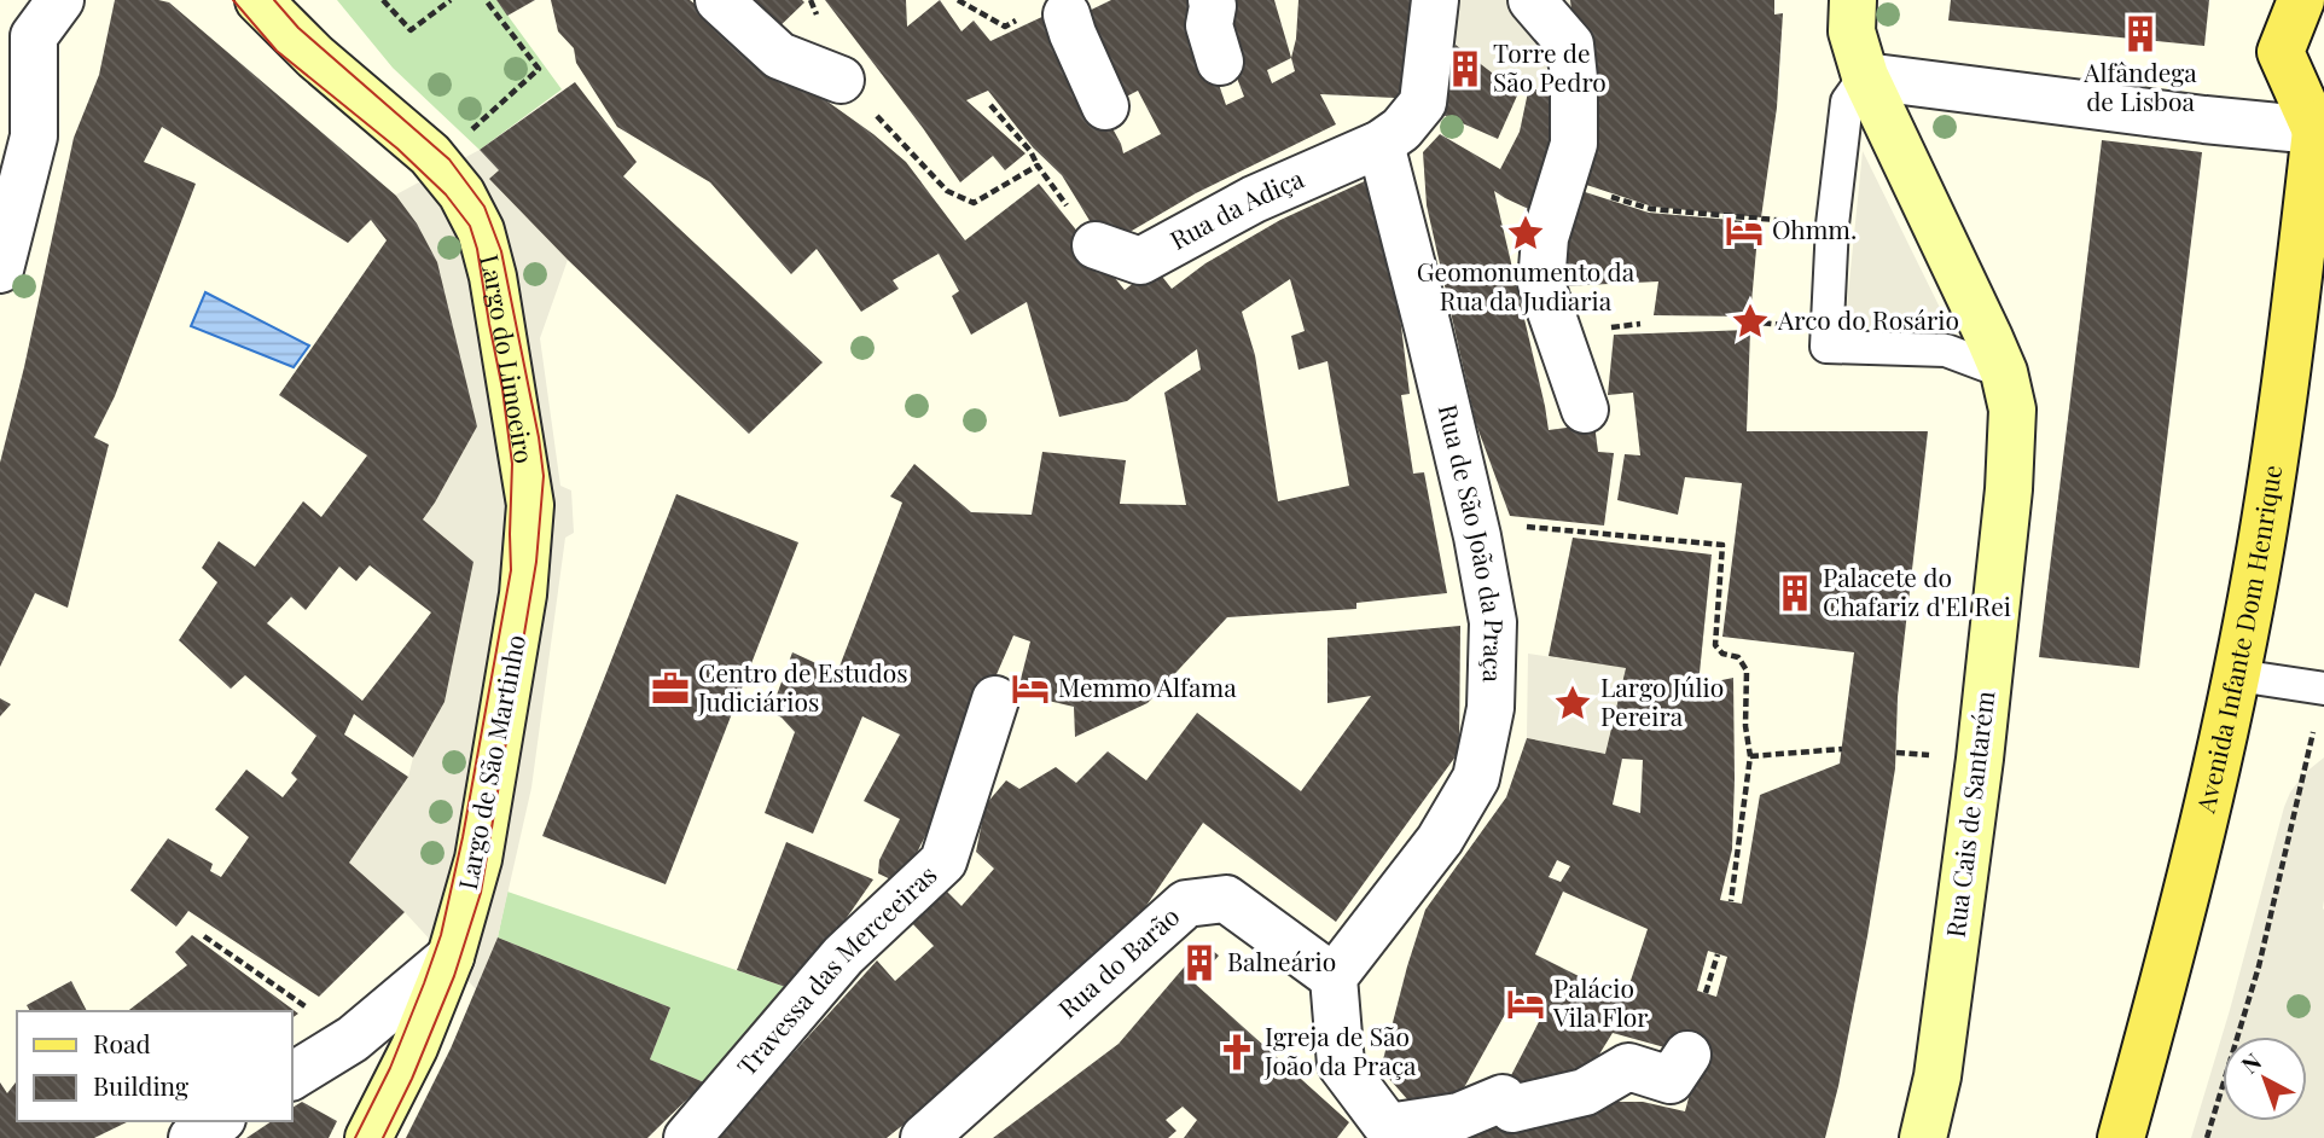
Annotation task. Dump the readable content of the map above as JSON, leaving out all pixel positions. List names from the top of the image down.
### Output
{
  "streets": {
    "main road": ["Avenida Infante Dom Henrique"],
    "street": [
      "Rua da Adiça",
      "Largo do Limoeiro",
      "Rua de São João da Praça",
      "Largo de São Martinho",
      "Rua Cais de Santarém",
      "Rua do Barão",
      "Travessa das Merceeiras"
    ]
  },
  "crossings": [
    ["Rua da Adiça", "Rua de São João da Praça"],
    ["Largo do Limoeiro", "Largo de São Martinho"],
    ["Rua de São João da Praça", "Rua do Barão"]
  ],
  "places": {
    "building": [
      "Alfândega de Lisboa",
      "Torre de São Pedro",
      "Palacete do Chafariz d'El Rei",
      "Balneário"
    ],
    "hotel": ["Ohmm.", "Memmo Alfama", "Palácio Vila Flor"],
    "place": ["Geomonumento da Rua da Judiaria", "Arco do Rosário", "Largo Júlio Pereira"],
    "office": ["Centro de Estudos Judiciários"],
    "church": ["Igreja de São João da Praça"]
  },
  "legend": ["Road", "Building"],
  "north": "top left"
}
